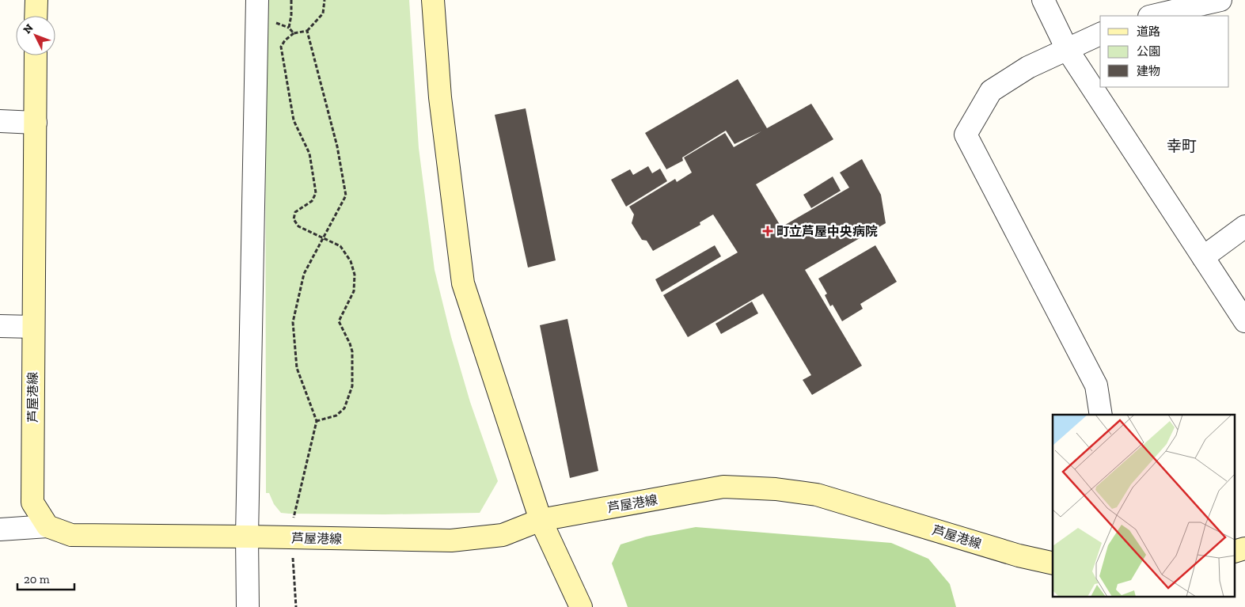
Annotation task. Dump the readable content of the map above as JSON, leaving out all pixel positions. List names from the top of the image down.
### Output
{
  "streets": {
    "main road": ["芦屋港線"]
  },
  "districts": ["幸町"],
  "places": {
    "health": ["町立芦屋中央病院"]
  },
  "legend": ["道路", "公園", "建物"],
  "scale_bar": "20 m",
  "north": "top left"
}
